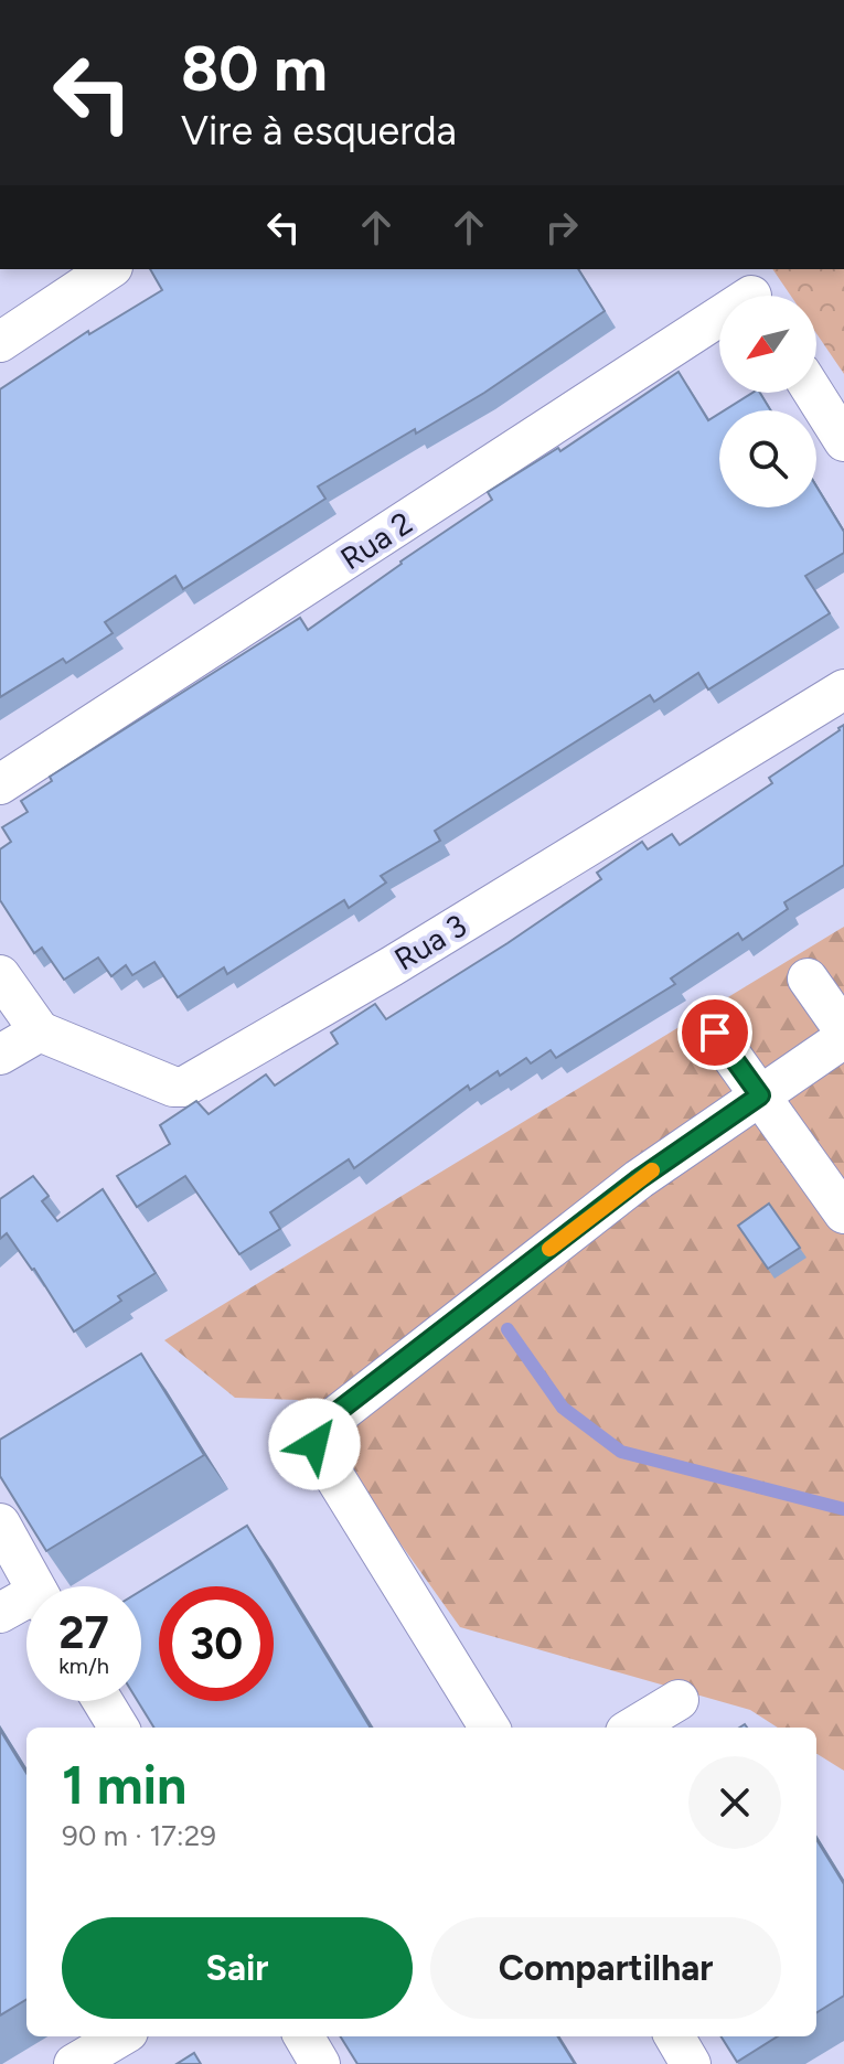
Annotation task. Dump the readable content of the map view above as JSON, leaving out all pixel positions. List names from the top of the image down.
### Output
{
  "streets": {
    "street": ["Rua 2", "Rua 3"]
  },
  "north": "bottom left",
  "page": {
    "turn": ["80 m", "Vire à esquerda"],
    "speed": "27 km/h",
    "limit": "30",
    "heading": ["1 min", "90 m · 17:29"],
    "buttons": ["Sair", "Compartilhar"]
  }
}
